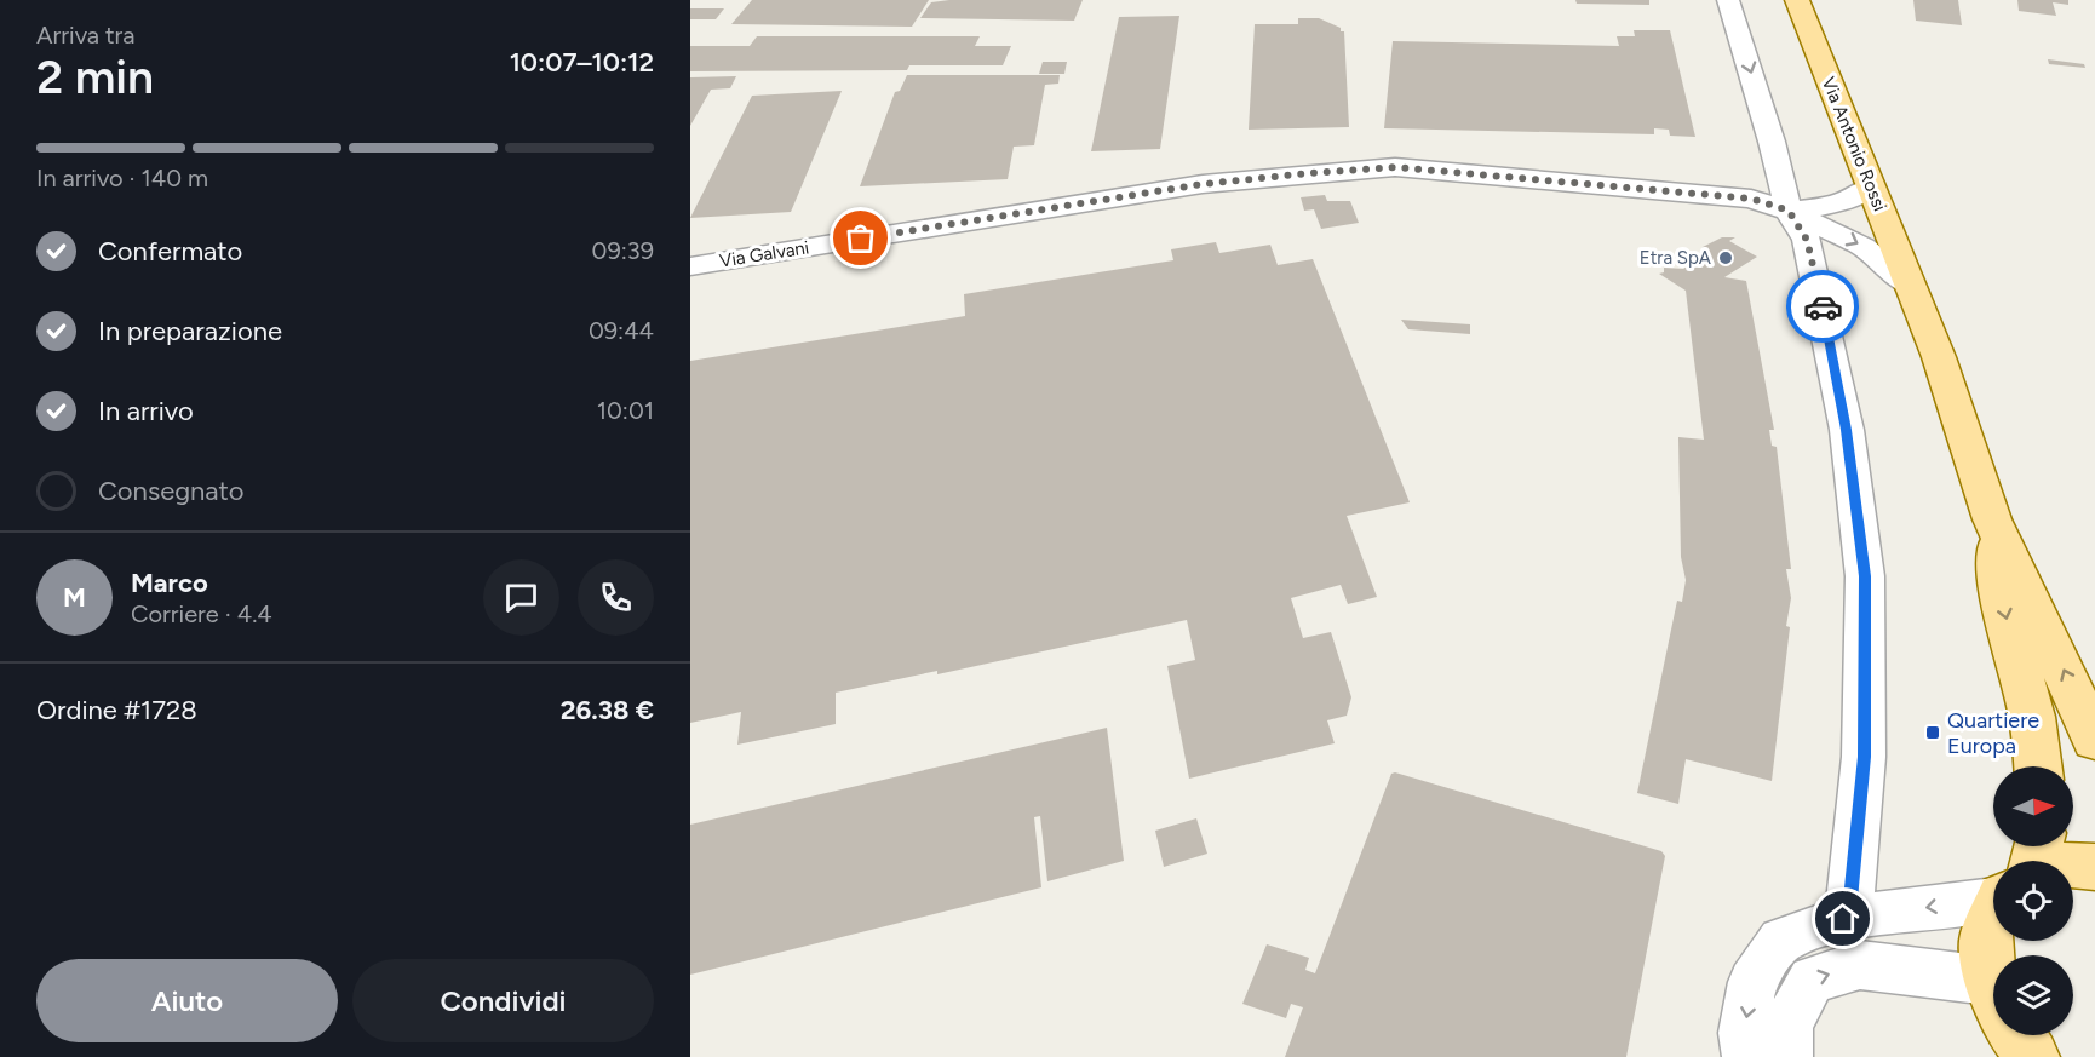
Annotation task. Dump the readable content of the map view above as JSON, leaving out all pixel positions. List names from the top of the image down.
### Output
{
  "streets": {
    "main road": ["Via Antonio Rossi"],
    "street": ["Via Galvani"]
  },
  "crossings": [
    ["Via Antonio Rossi", "Via Galvani"]
  ],
  "places": {
    "other": ["Etra SpA"],
    "transit": ["Quartiere Europa"]
  },
  "north": "right",
  "page": {
    "heading": ["2 min", "Arriva tra", "10:07–10:12"],
    "panel": [
      "Marco",
      "Corriere · 4.4",
      "Ordine #1728",
      "26.38 €"
    ],
    "bar": "In arrivo · 140 m",
    "list": [
      ["Confermato", "09:39"],
      ["In preparazione", "09:44"],
      ["In arrivo", "10:01"],
      "Consegnato"
    ],
    "round": "M",
    "buttons": ["Aiuto", "Condividi"]
  }
}
